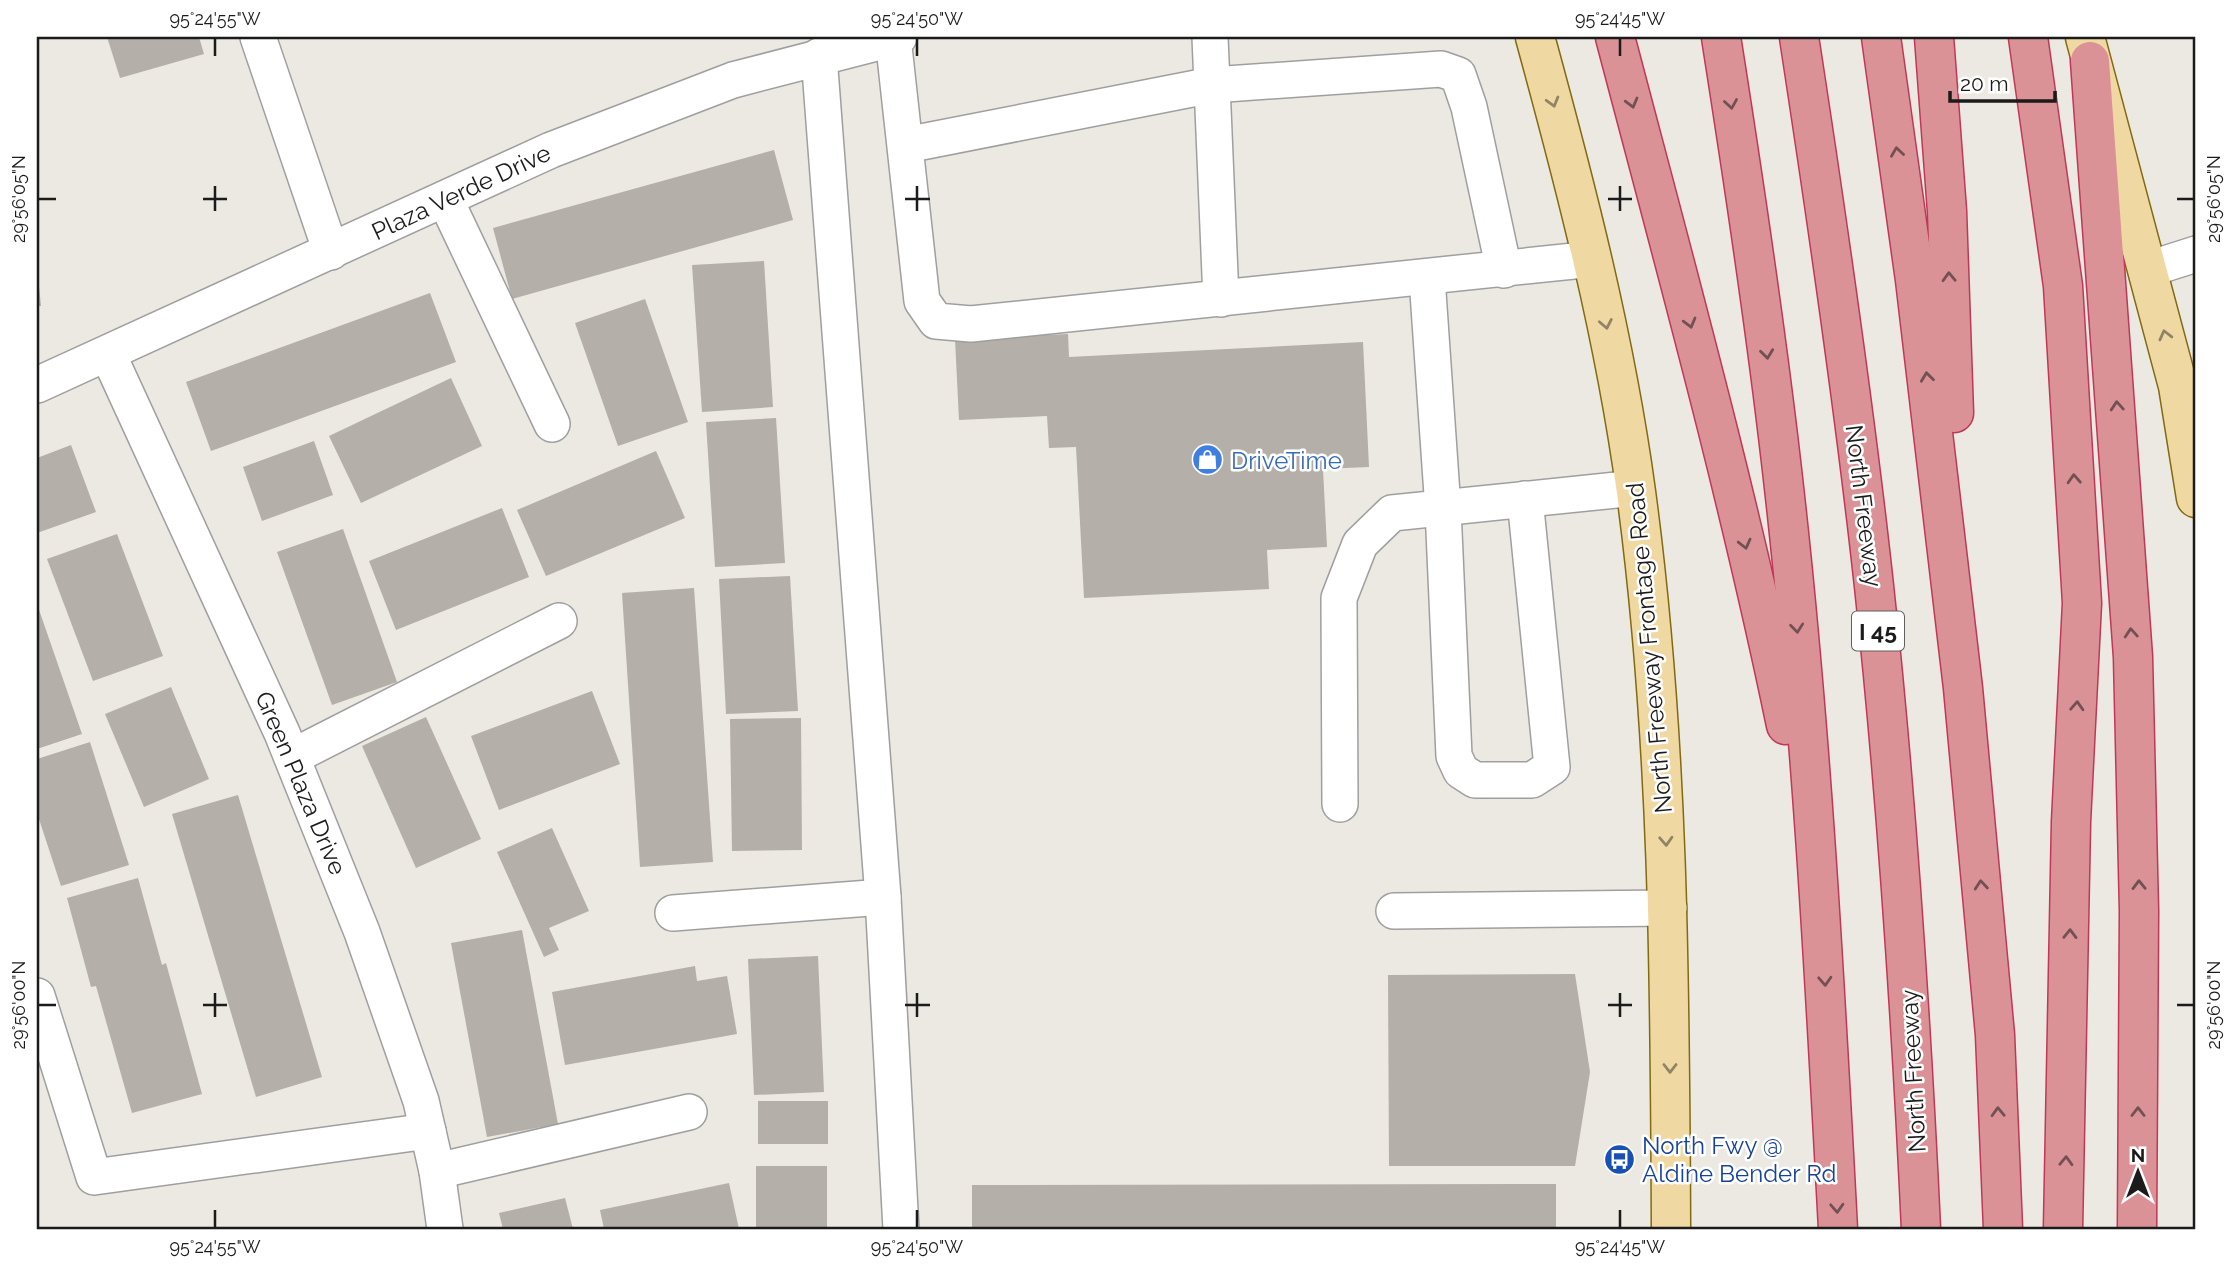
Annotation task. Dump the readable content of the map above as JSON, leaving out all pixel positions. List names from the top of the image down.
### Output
{
  "streets": {
    "highway": ["North Freeway", "I 45"],
    "main road": ["North Freeway Frontage Road"],
    "street": ["Plaza Verde Drive", "Green Plaza Drive"]
  },
  "crossings": [
    ["Plaza Verde Drive", "Green Plaza Drive"]
  ],
  "one_way": ["North Freeway Frontage Road"],
  "places": {
    "shop": ["DriveTime"],
    "bus stop": ["North Fwy @ Aldine Bender Rd"]
  },
  "scale_bar": "20 m",
  "north": "top",
  "coordinates": [
    "95°24'55\"W",
    "95°24'50\"W",
    "95°24'45\"W",
    "29°56'05\"N",
    "29°56'00\"N"
  ]
}
